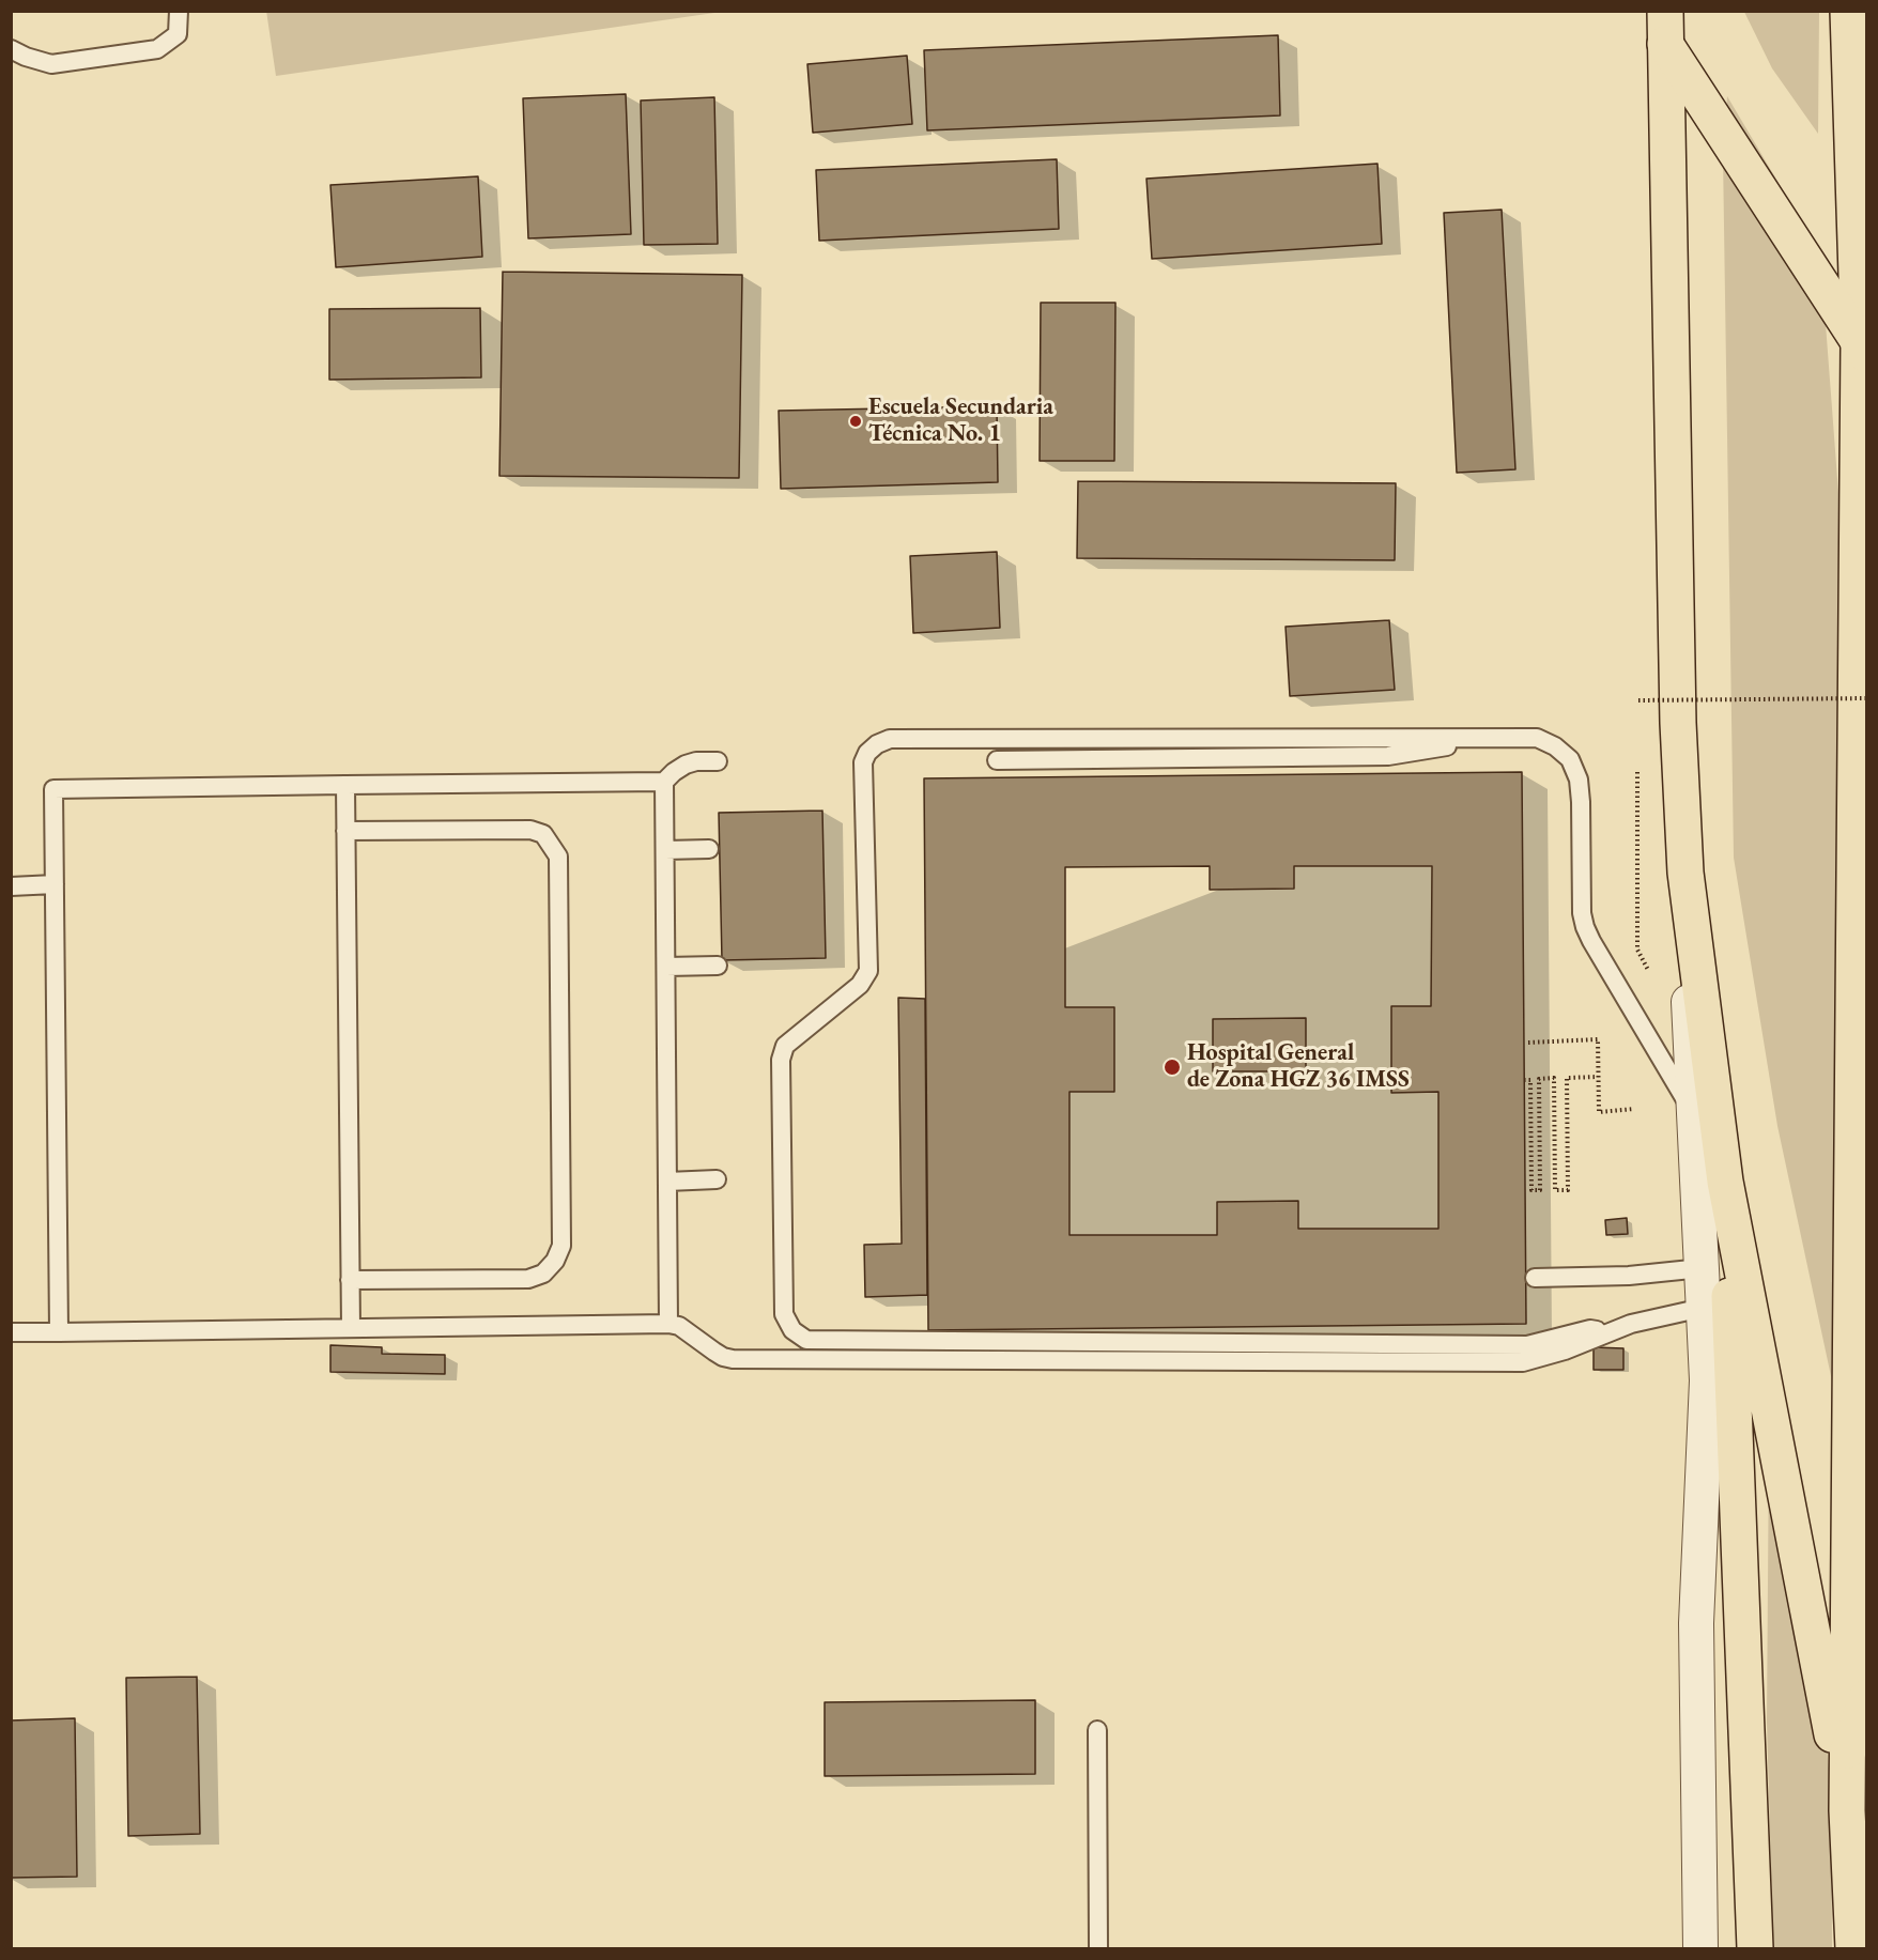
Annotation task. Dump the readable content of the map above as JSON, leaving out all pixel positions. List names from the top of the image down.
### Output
{
  "places": ["Escuela Secundaria Técnica No. 1", "Hospital General de Zona HGZ 36 IMSS"]
}
